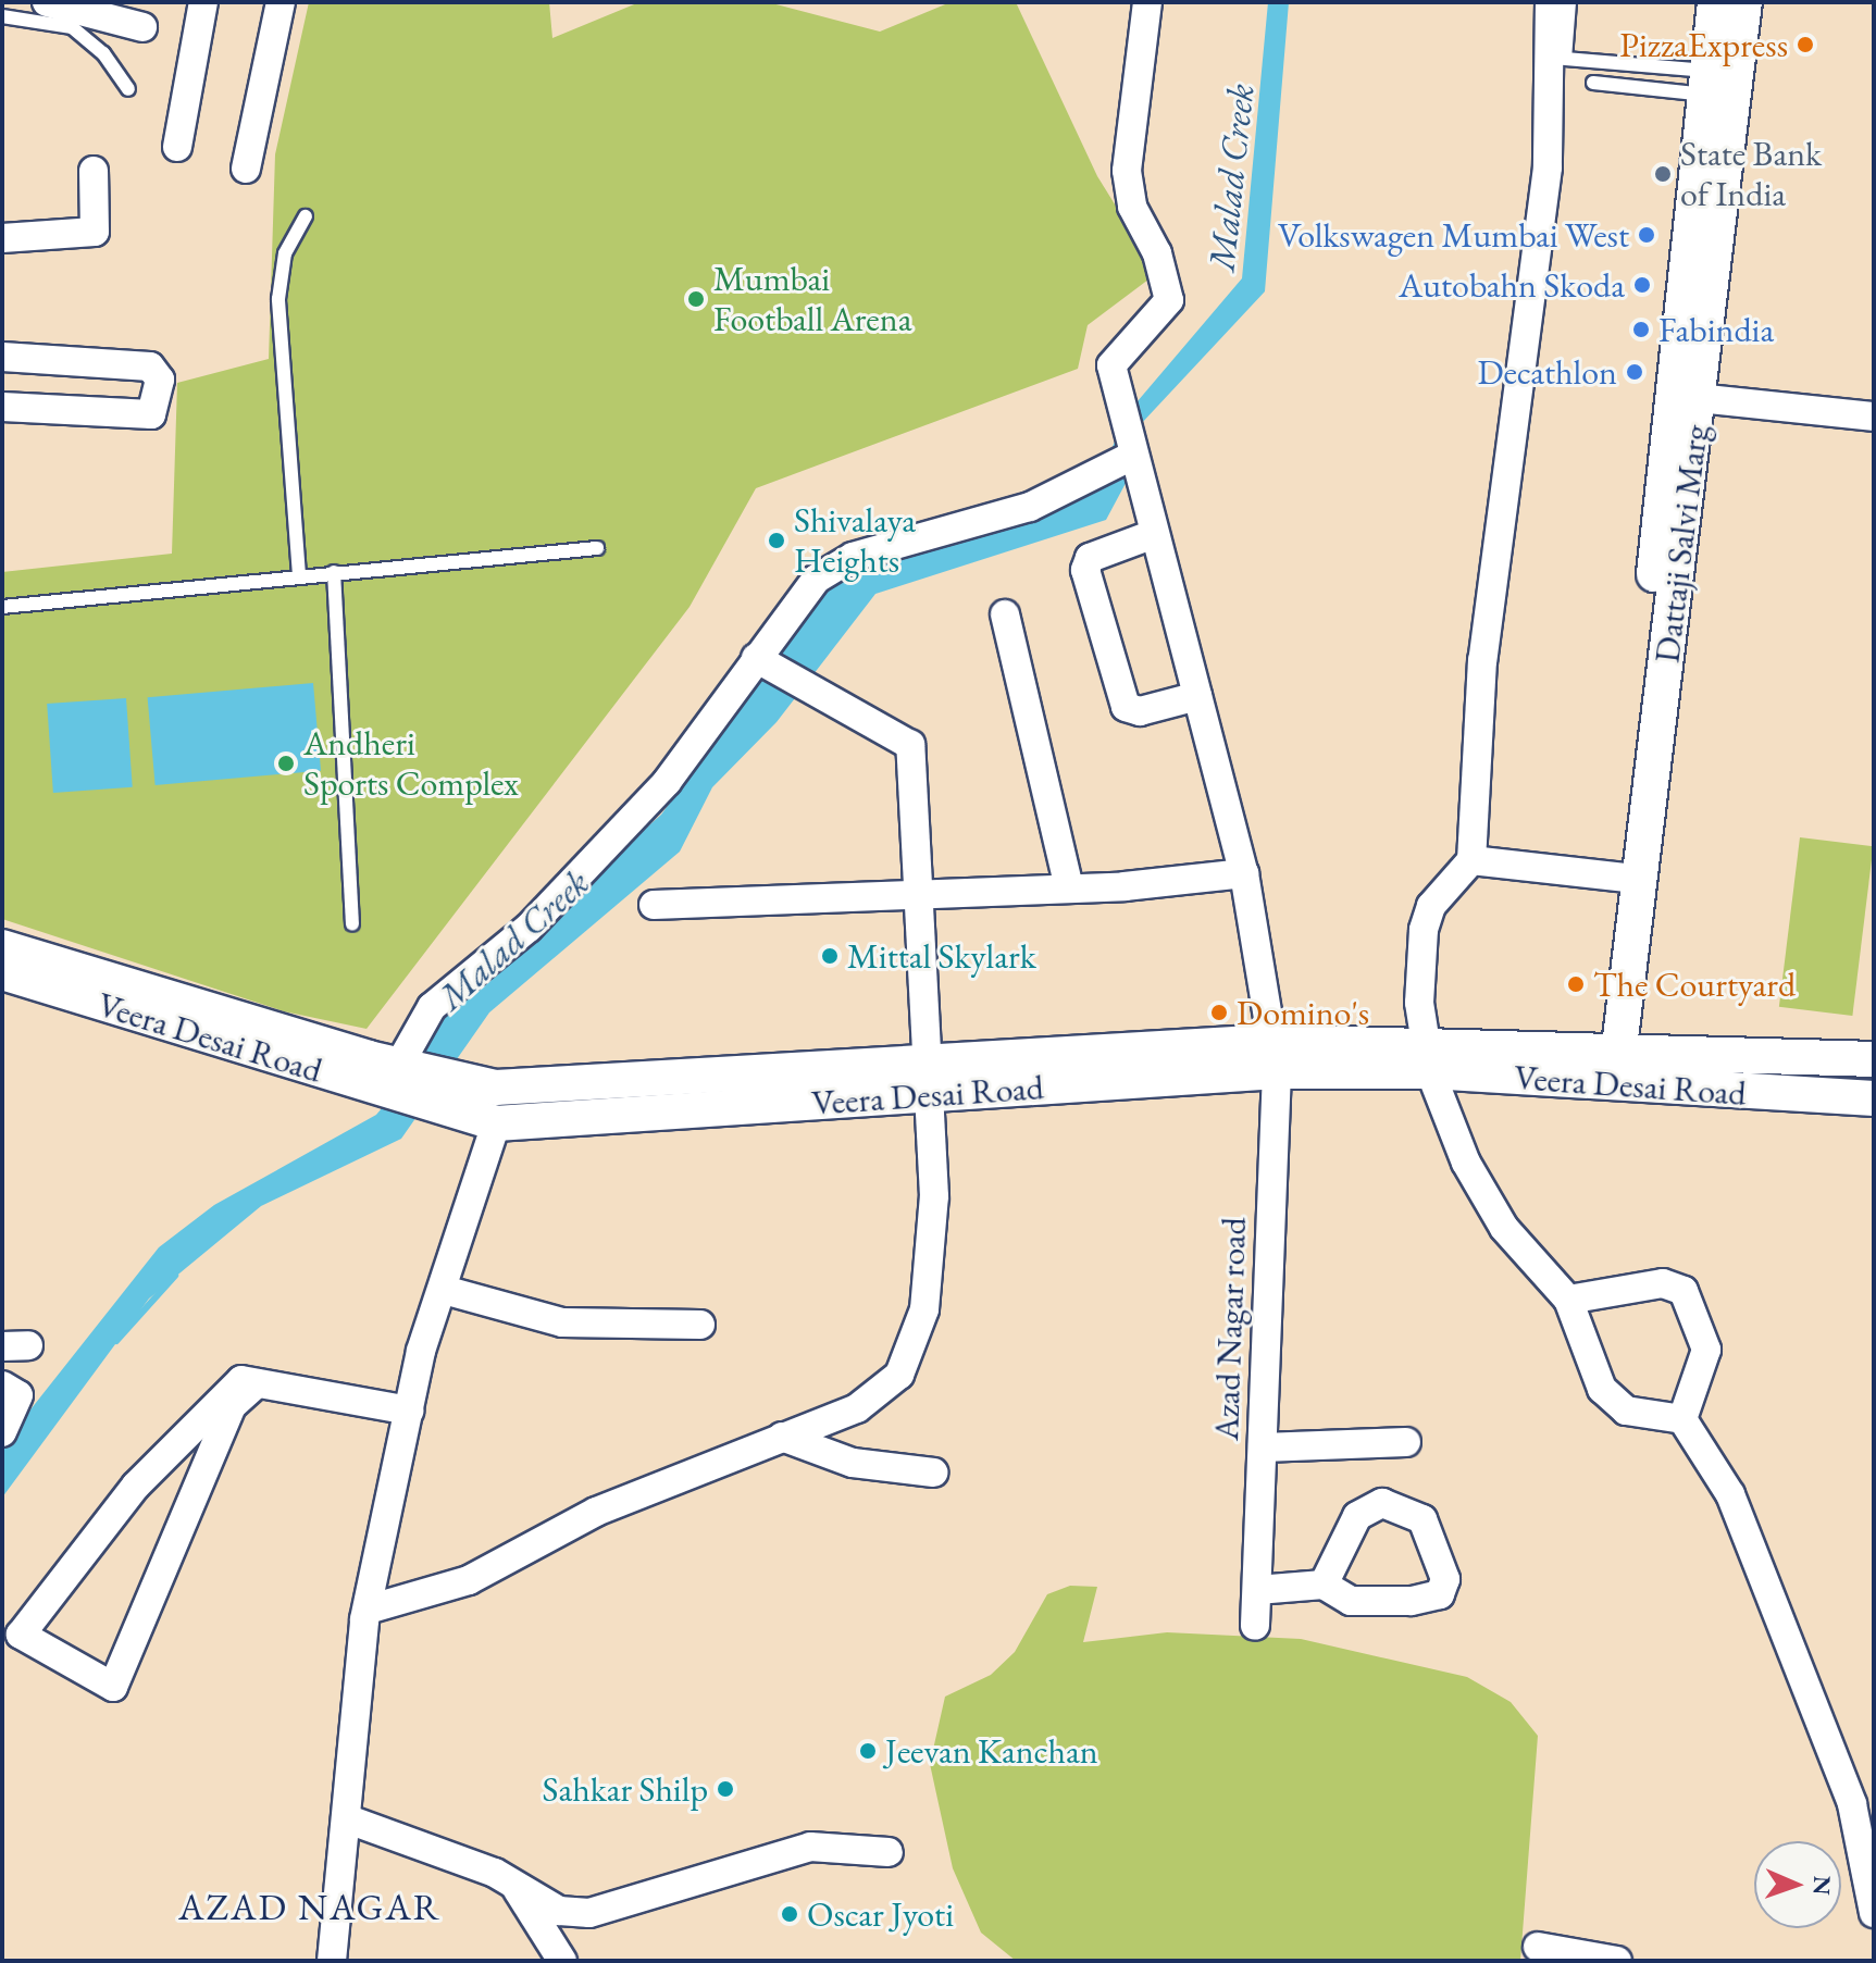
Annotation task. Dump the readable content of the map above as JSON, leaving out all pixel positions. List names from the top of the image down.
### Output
{
  "streets": {
    "street": ["Dattaji Salvi Marg", "Veera Desai Road", "Azad Nagar road"]
  },
  "crossings": [
    ["Dattaji Salvi Marg", "Veera Desai Road"],
    ["Veera Desai Road", "Azad Nagar road"]
  ],
  "districts": ["AZAD NAGAR"],
  "water": ["Malad Creek"],
  "places": [
    "PizzaExpress",
    "State Bank of India",
    "Volkswagen Mumbai West",
    "Autobahn Skoda",
    "Mumbai Football Arena",
    "Fabindia",
    "Decathlon",
    "Shivalaya Heights",
    "Andheri Sports Complex",
    "Mittal Skylark",
    "The Courtyard",
    "Domino's",
    "Jeevan Kanchan",
    "Sahkar Shilp",
    "Oscar Jyoti"
  ],
  "north": "right"
}
